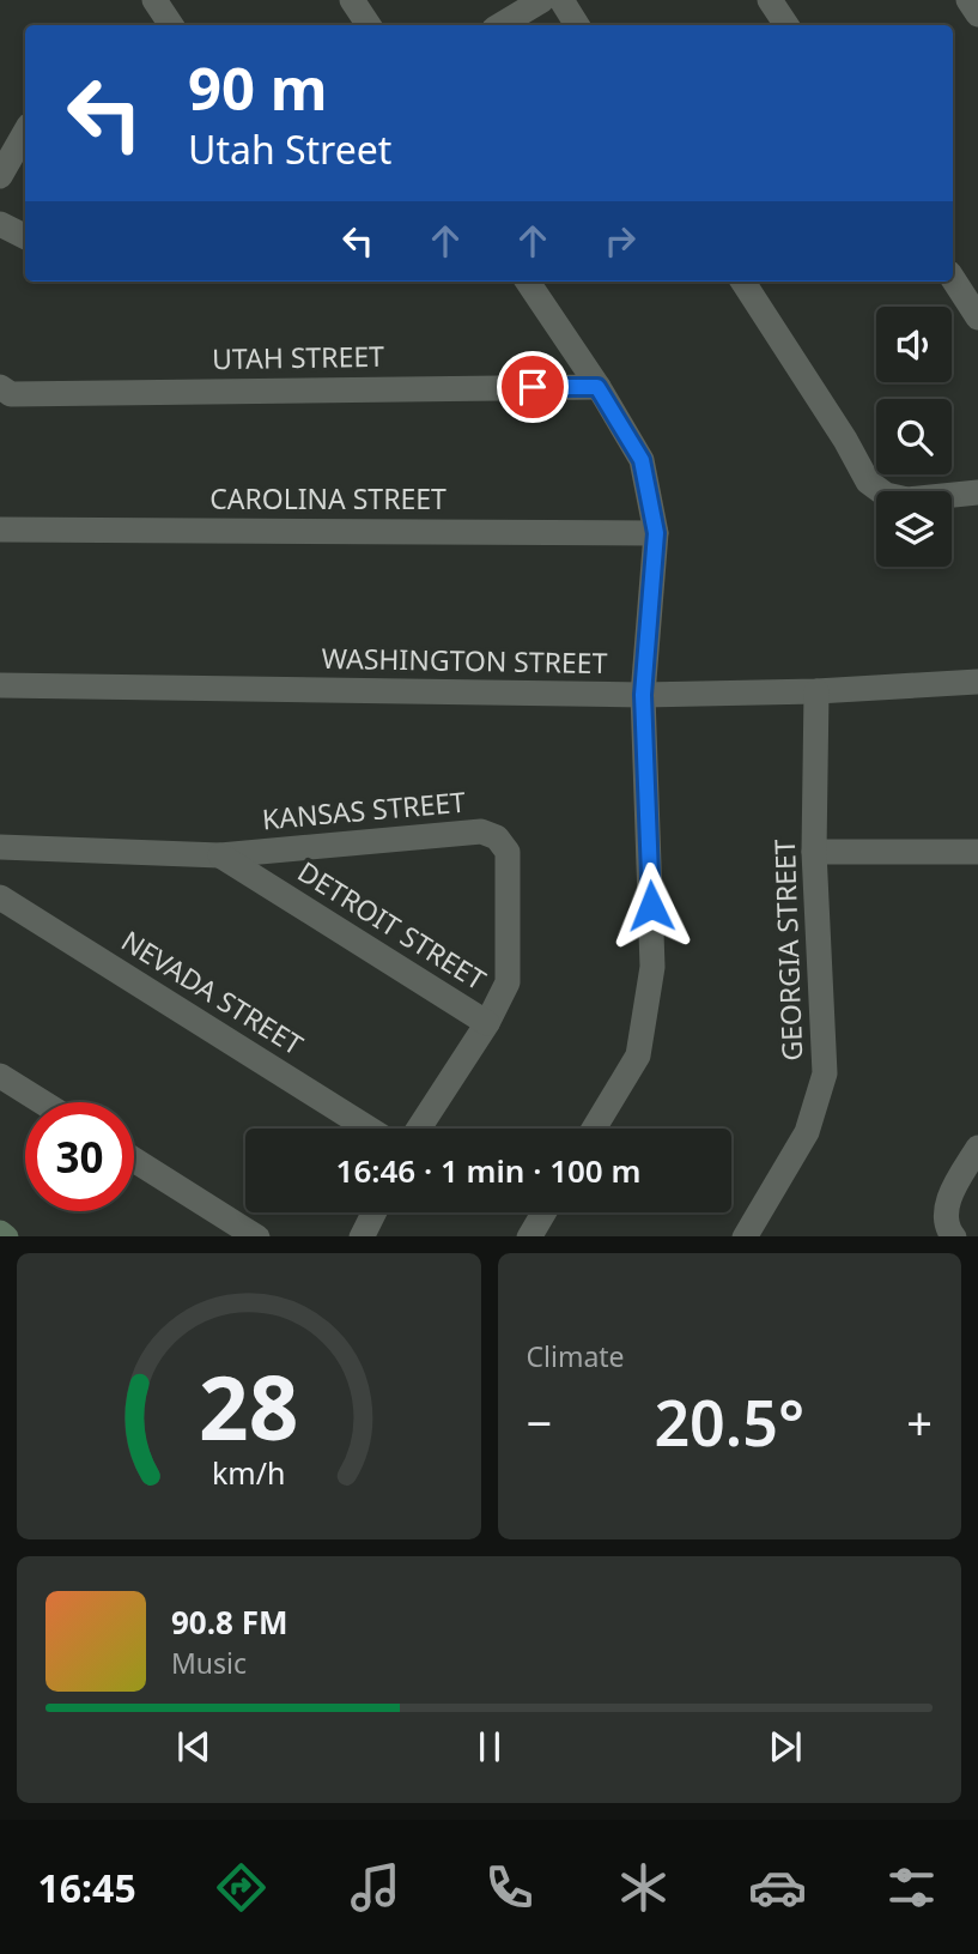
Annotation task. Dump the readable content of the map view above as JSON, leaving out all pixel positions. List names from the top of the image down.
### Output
{
  "streets": {
    "street": [
      "UTAH STREET",
      "CAROLINA STREET",
      "WASHINGTON STREET",
      "KANSAS STREET",
      "DETROIT STREET",
      "GEORGIA STREET",
      "NEVADA STREET"
    ]
  },
  "crossings": [
    ["WASHINGTON STREET", "GEORGIA STREET"],
    ["KANSAS STREET", "DETROIT STREET"]
  ],
  "page": {
    "turn": ["90 m", "Utah Street"],
    "limit": "30",
    "trip": "16:46 · 1 min · 100 m",
    "tile": "Climate",
    "heat": ["−", "20.5°", "+"],
    "song": ["90.8 FM", "Music"],
    "tabs": "16:45",
    "gauge": ["28", "km/h"]
  }
}
